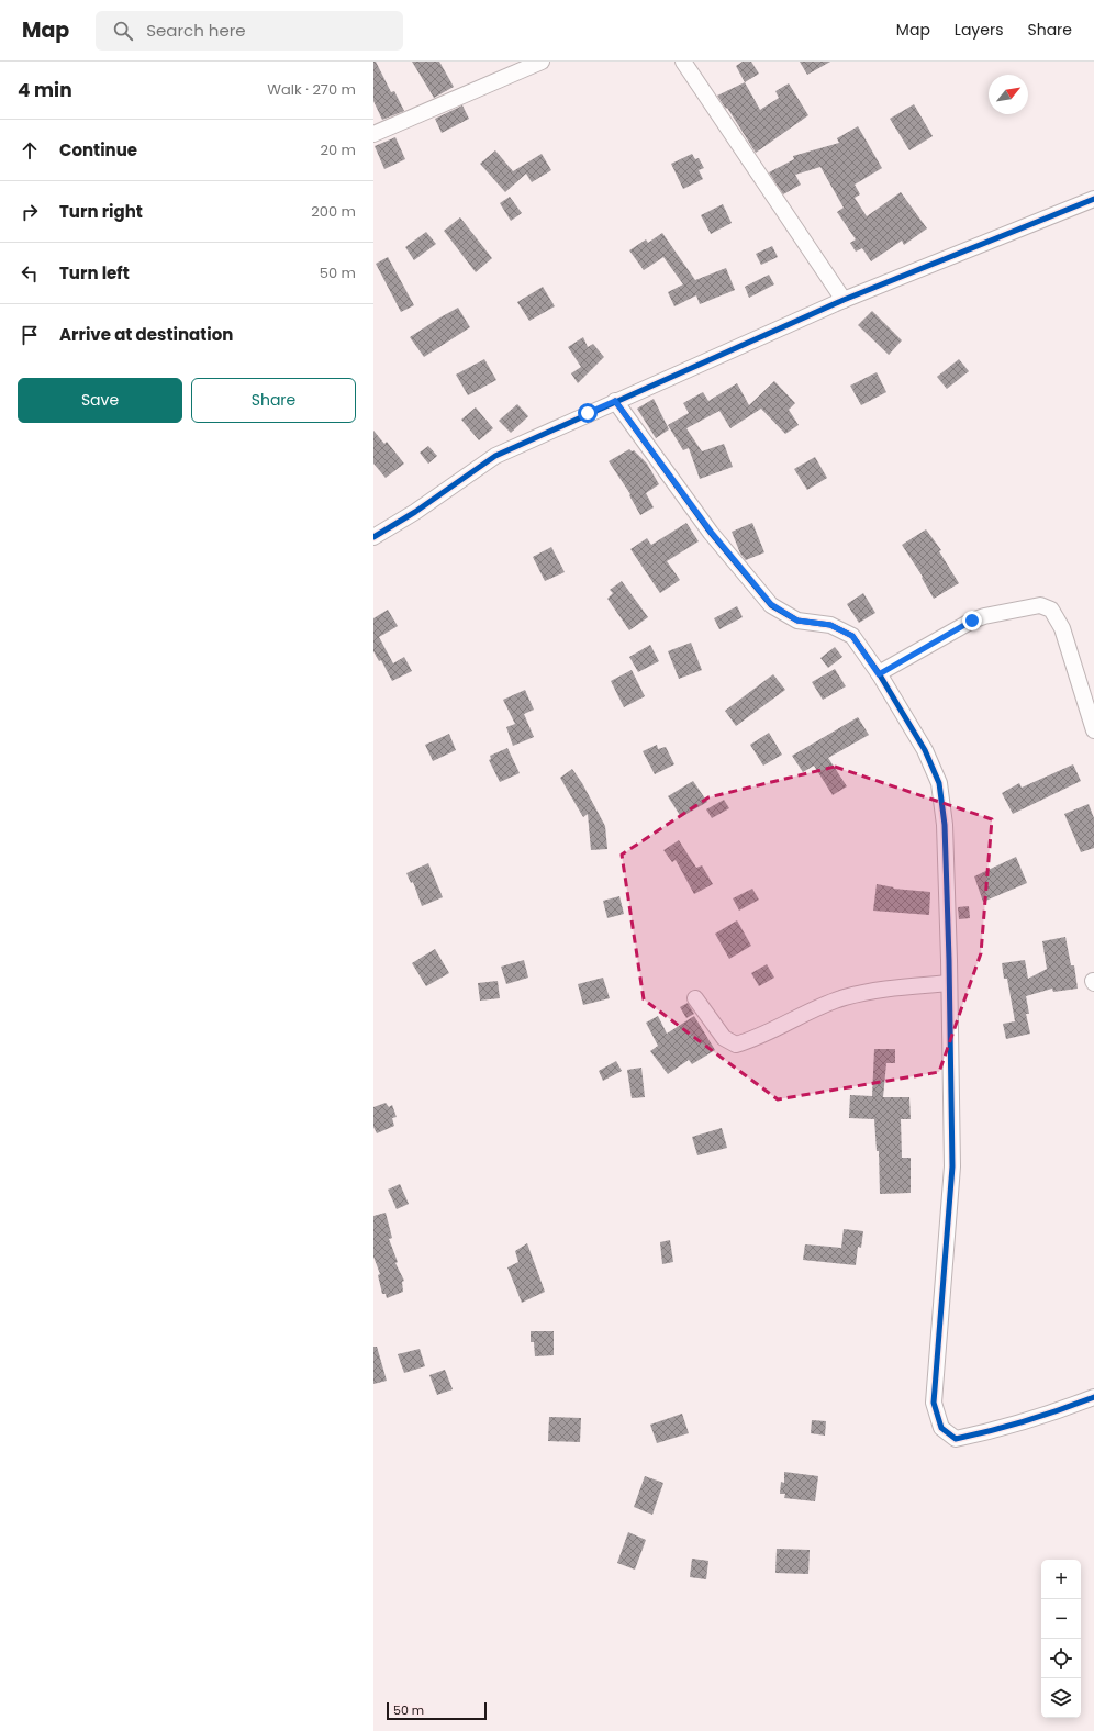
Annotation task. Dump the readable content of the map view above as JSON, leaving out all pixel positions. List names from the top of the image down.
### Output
{
  "scale_bar": "50 m",
  "north": "top right",
  "page": {
    "header": "Map",
    "search": "Search here",
    "nav": ["Map", "Layers", "Share"],
    "heading": ["4 min", "Walk · 270 m"],
    "list": [
      ["Continue", "20 m"],
      ["Turn right", "200 m"],
      ["Turn left", "50 m"],
      "Arrive at destination"
    ],
    "buttons": ["Save", "Share"],
    "map_buttons": ["+", "−"],
    "scale": "50 m"
  }
}
